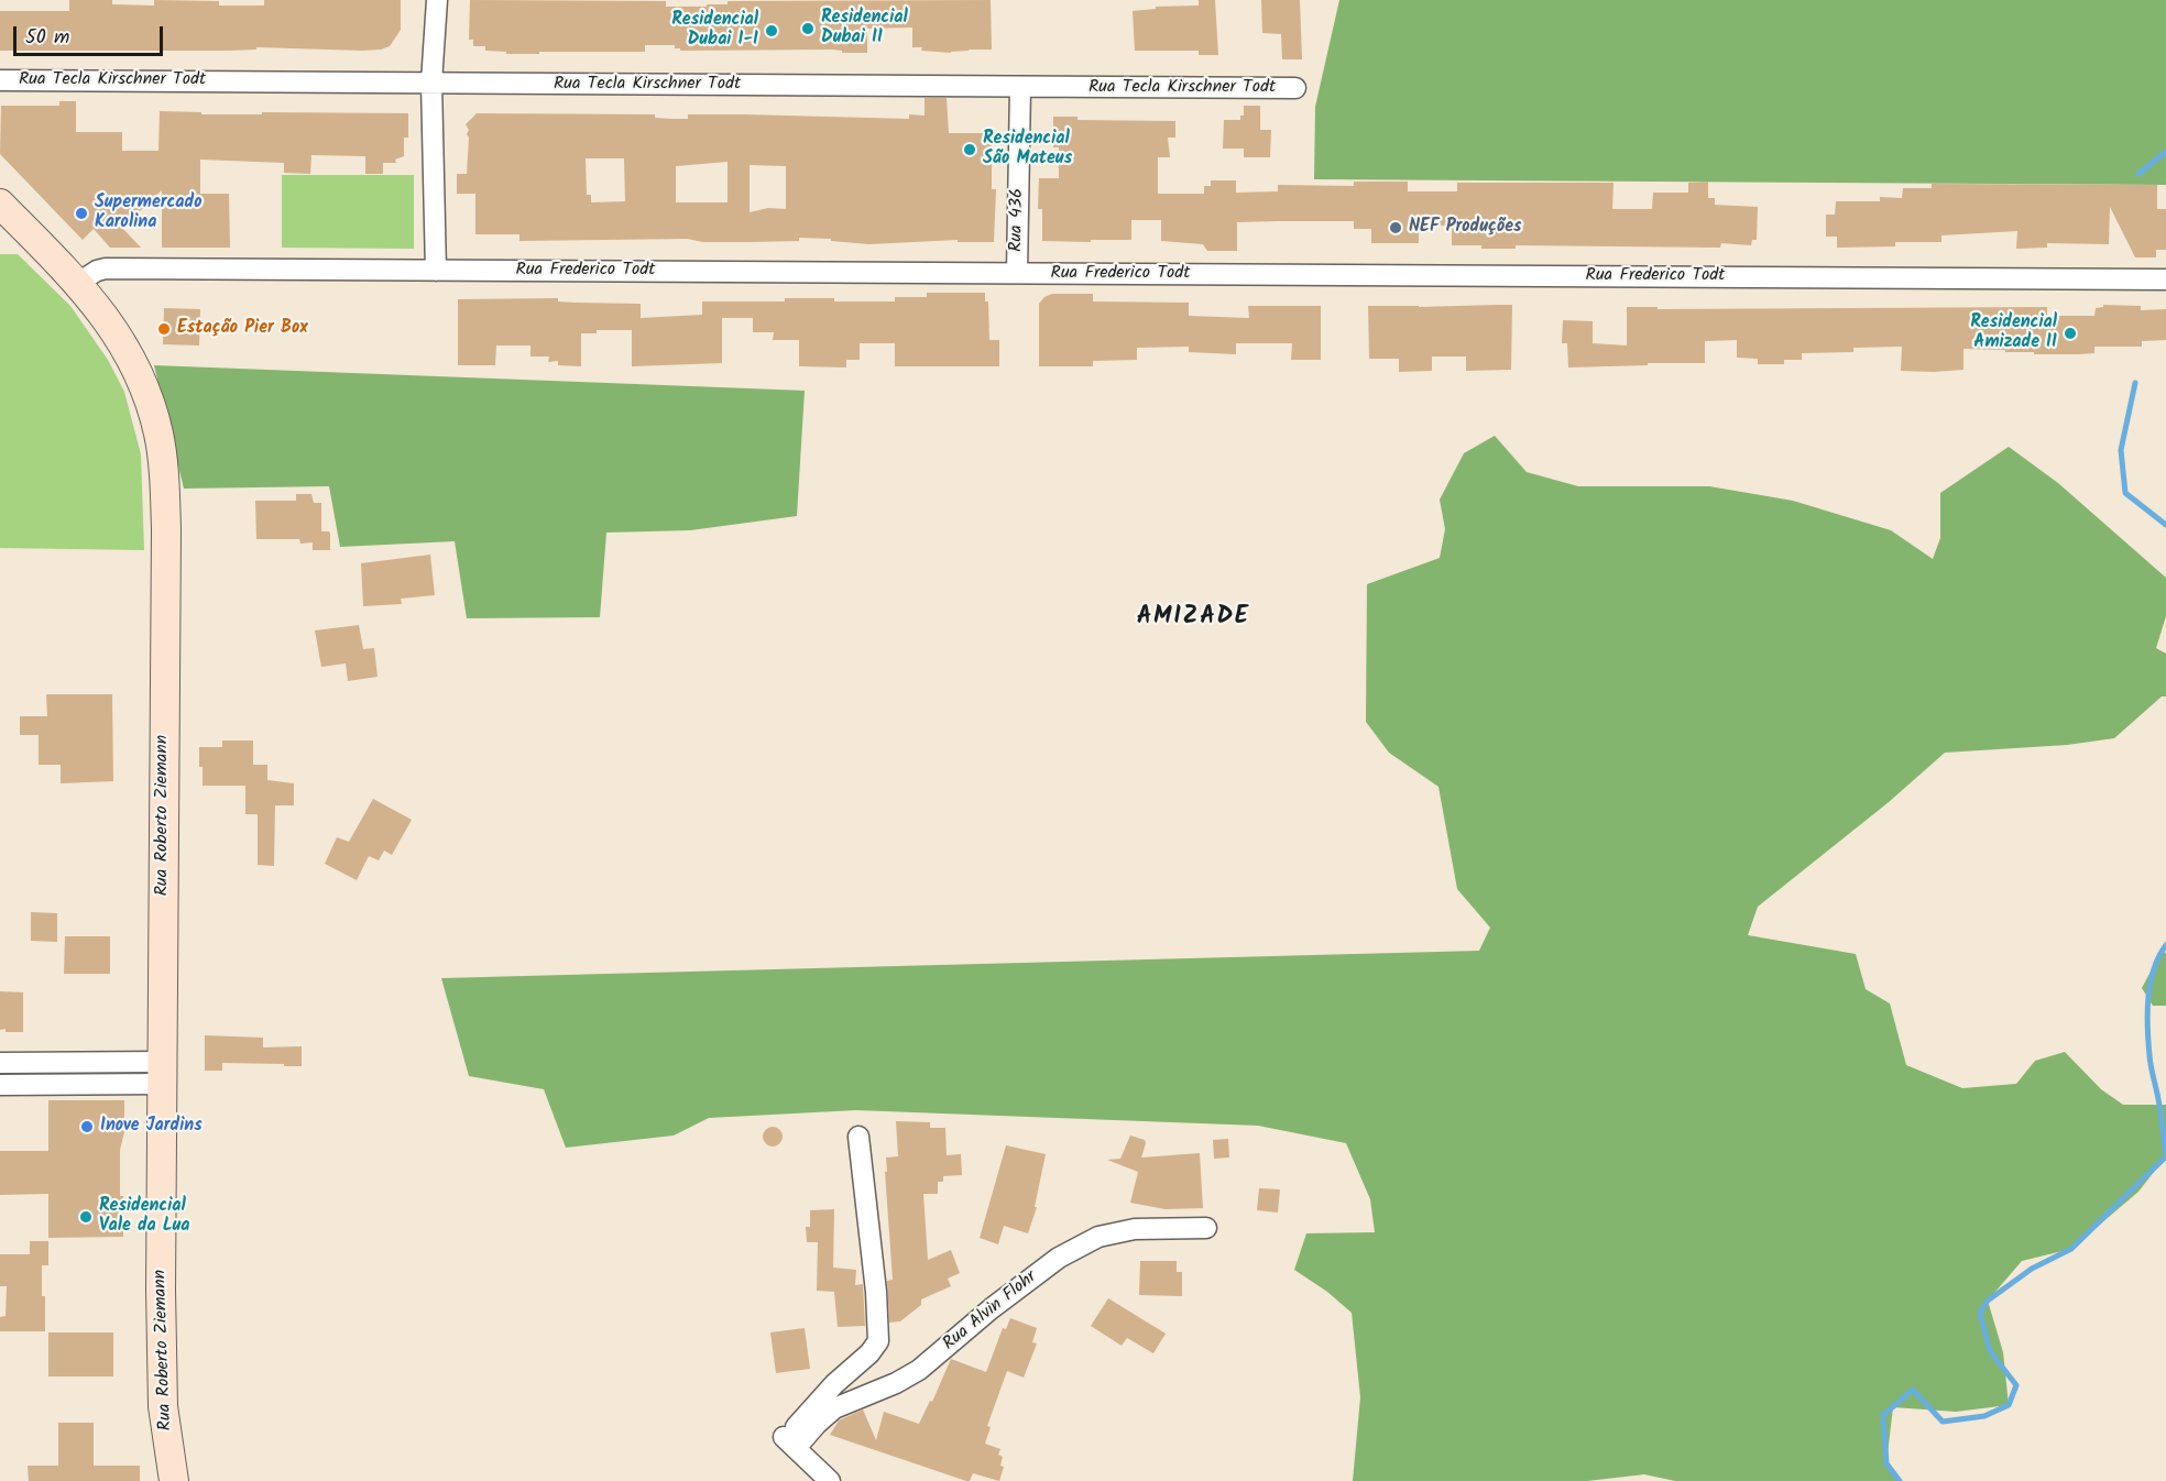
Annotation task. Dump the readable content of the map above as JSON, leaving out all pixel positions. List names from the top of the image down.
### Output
{
  "streets": {
    "main road": ["Rua Roberto Ziemann"],
    "street": [
      "Rua Tecla Kirschner Todt",
      "Rua 436",
      "Rua Frederico Todt",
      "Rua Alvin Flohr"
    ]
  },
  "crossings": [
    ["Rua Tecla Kirschner Todt", "Rua 436"],
    ["Rua 436", "Rua Frederico Todt"],
    ["Rua Frederico Todt", "Rua Roberto Ziemann"]
  ],
  "districts": ["AMIZADE"],
  "places": [
    "Residencial Dubai II",
    "Residencial Dubai I-I",
    "Residencial São Mateus",
    "Supermercado Karolina",
    "NEF Produções",
    "Estação Pier Box",
    "Residencial Amizade II",
    "Inove Jardins",
    "Residencial Vale da Lua"
  ],
  "scale_bar": "50 m"
}
